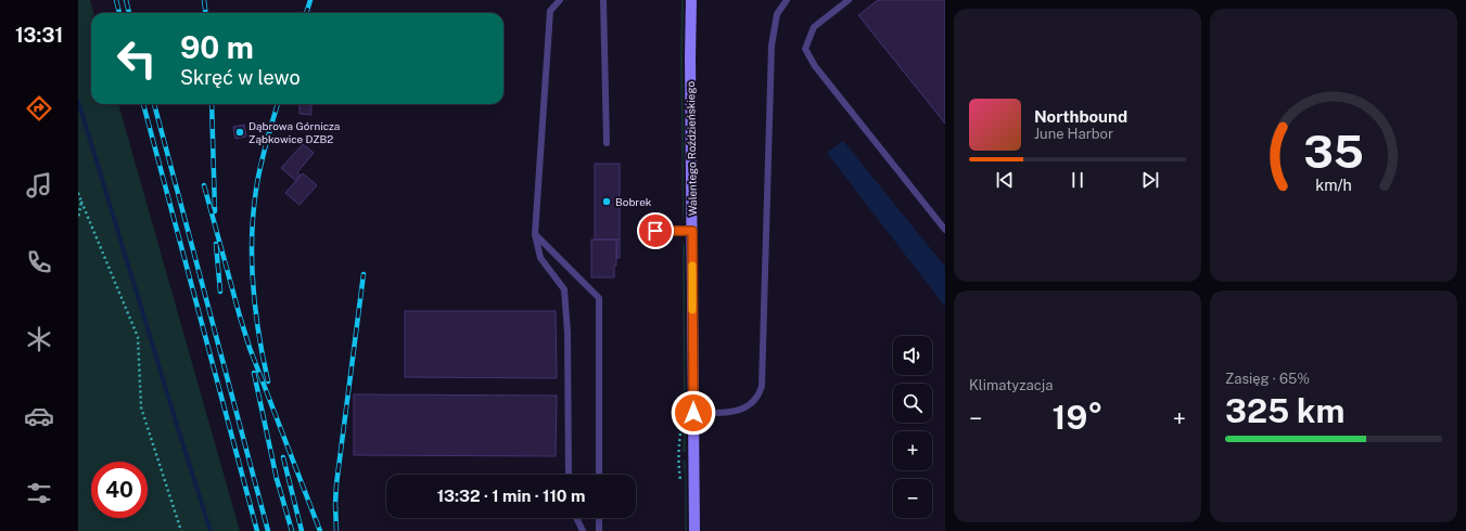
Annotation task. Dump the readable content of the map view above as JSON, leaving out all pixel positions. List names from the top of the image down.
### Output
{
  "streets": {
    "street": ["Walentego Roździeńskiego"]
  },
  "places": ["Dąbrowa Górnicza Ząbkowice DZB2", "Bobrek"],
  "page": {
    "tabs": "13:31",
    "turn": ["90 m", "Skręć w lewo"],
    "song": ["Northbound", "June Harbor"],
    "tile": [
      "Klimatyzacja",
      ["Zasięg · 65%", "325 km"]
    ],
    "map_buttons": ["+", "−"],
    "heat": ["−", "19°", "+"],
    "limit": "40",
    "trip": "13:32 · 1 min · 110 m",
    "gauge": ["35", "km/h"]
  }
}
